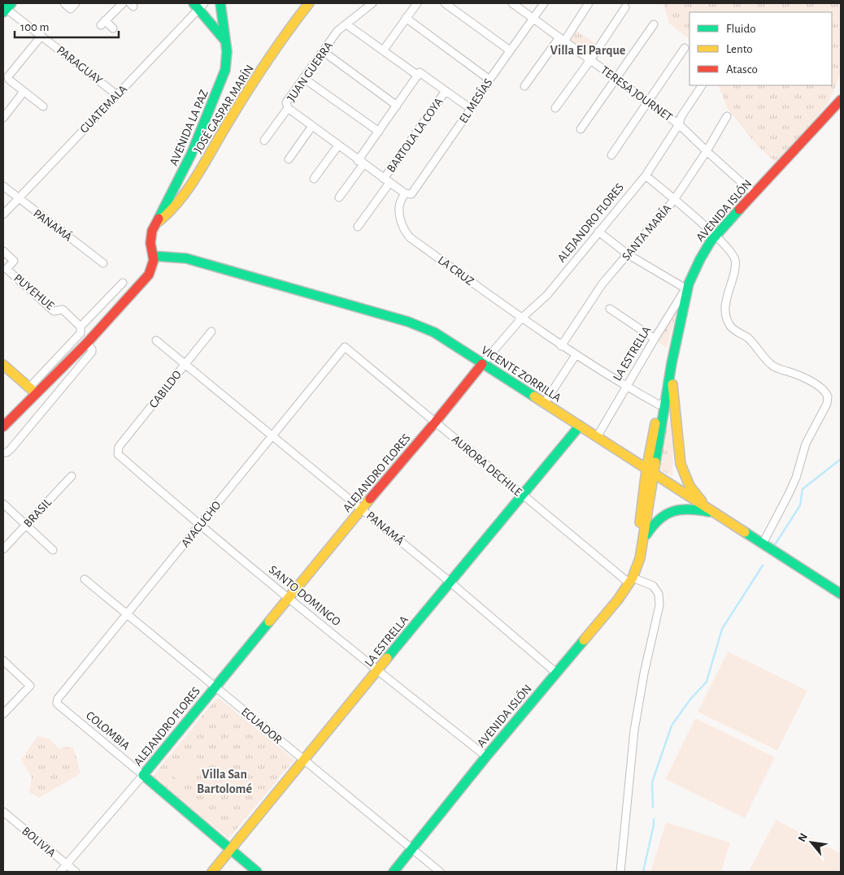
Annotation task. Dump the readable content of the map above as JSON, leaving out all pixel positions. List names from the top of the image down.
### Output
{
  "streets": {
    "main road": [
      "JOSÉ GASPAR MARÍN",
      "AVENIDA LA PAZ",
      "AVENIDA ISLÓN",
      "ALEJANDRO FLORES",
      "LA ESTRELLA",
      "VICENTE ZORRILLA",
      "COLOMBIA"
    ],
    "street": [
      "PARAGUAY",
      "JUAN GUERRA",
      "TERESA JOURNET",
      "EL MESÍAS",
      "GUATEMALA",
      "BARTOLA LA COYA",
      "PANAMÁ",
      "SANTA MARÍA",
      "LA CRUZ",
      "PUYEHUE",
      "CABILDO",
      "AURORA DECHILE",
      "BRASIL",
      "AYACUCHO",
      "SANTO DOMINGO",
      "ECUADOR",
      "BOLIVIA"
    ]
  },
  "crossings": [
    ["PARAGUAY", "GUATEMALA"],
    ["TERESA JOURNET", "EL MESÍAS"],
    ["TERESA JOURNET", "AVENIDA ISLÓN"],
    ["TERESA JOURNET", "ALEJANDRO FLORES"],
    ["TERESA JOURNET", "SANTA MARÍA"],
    ["EL MESÍAS", "LA CRUZ"],
    ["GUATEMALA", "PANAMÁ"],
    ["JOSÉ GASPAR MARÍN", "AVENIDA LA PAZ"],
    ["AVENIDA LA PAZ", "VICENTE ZORRILLA"],
    ["AVENIDA ISLÓN", "PANAMÁ"],
    ["AVENIDA ISLÓN", "LA CRUZ"],
    ["AVENIDA ISLÓN", "LA ESTRELLA"],
    ["AVENIDA ISLÓN", "VICENTE ZORRILLA"],
    ["AVENIDA ISLÓN", "AURORA DECHILE"],
    ["AVENIDA ISLÓN", "SANTO DOMINGO"],
    ["AVENIDA ISLÓN", "ECUADOR"],
    ["ALEJANDRO FLORES", "PANAMÁ"],
    ["ALEJANDRO FLORES", "LA CRUZ"],
    ["ALEJANDRO FLORES", "VICENTE ZORRILLA"],
    ["ALEJANDRO FLORES", "AURORA DECHILE"],
    ["ALEJANDRO FLORES", "SANTO DOMINGO"],
    ["ALEJANDRO FLORES", "ECUADOR"],
    ["ALEJANDRO FLORES", "COLOMBIA"],
    ["ALEJANDRO FLORES", "BOLIVIA"],
    ["PANAMÁ", "LA ESTRELLA"],
    ["PANAMÁ", "CABILDO"],
    ["PANAMÁ", "AYACUCHO"],
    ["SANTA MARÍA", "LA CRUZ"],
    ["LA CRUZ", "LA ESTRELLA"],
    ["LA ESTRELLA", "VICENTE ZORRILLA"],
    ["LA ESTRELLA", "AURORA DECHILE"],
    ["LA ESTRELLA", "SANTO DOMINGO"],
    ["LA ESTRELLA", "ECUADOR"],
    ["LA ESTRELLA", "COLOMBIA"],
    ["CABILDO", "SANTO DOMINGO"],
    ["AURORA DECHILE", "AYACUCHO"],
    ["AYACUCHO", "SANTO DOMINGO"],
    ["AYACUCHO", "ECUADOR"],
    ["AYACUCHO", "COLOMBIA"]
  ],
  "districts": ["Villa El Parque", "Villa San Bartolomé"],
  "legend": ["Fluido", "Lento", "Atasco"],
  "scale_bar": "100 m",
  "north": "top left"
}
